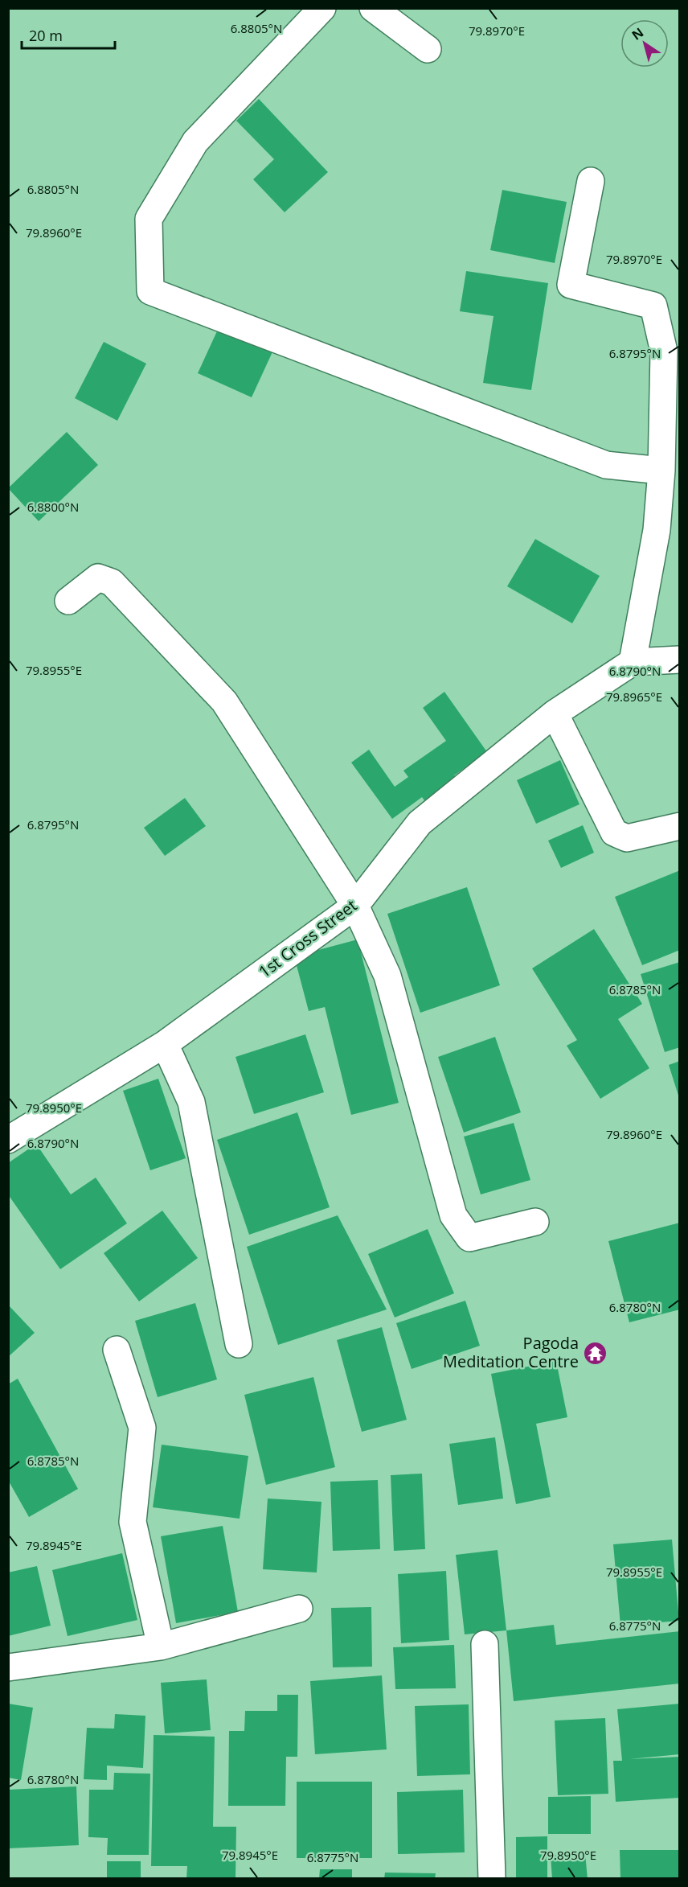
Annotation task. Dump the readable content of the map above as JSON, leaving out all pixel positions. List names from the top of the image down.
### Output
{
  "streets": {
    "street": ["1st Cross Street"]
  },
  "places": {
    "temple": ["Pagoda Meditation Centre"]
  },
  "scale_bar": "20 m",
  "north": "top left",
  "coordinates": [
    "6.8805°N",
    "79.8970°E",
    "79.8960°E",
    "6.8795°N",
    "6.8800°N",
    "79.8955°E",
    "6.8790°N",
    "79.8965°E",
    "6.8785°N",
    "79.8950°E",
    "6.8780°N",
    "79.8945°E",
    "6.8775°N"
  ]
}
